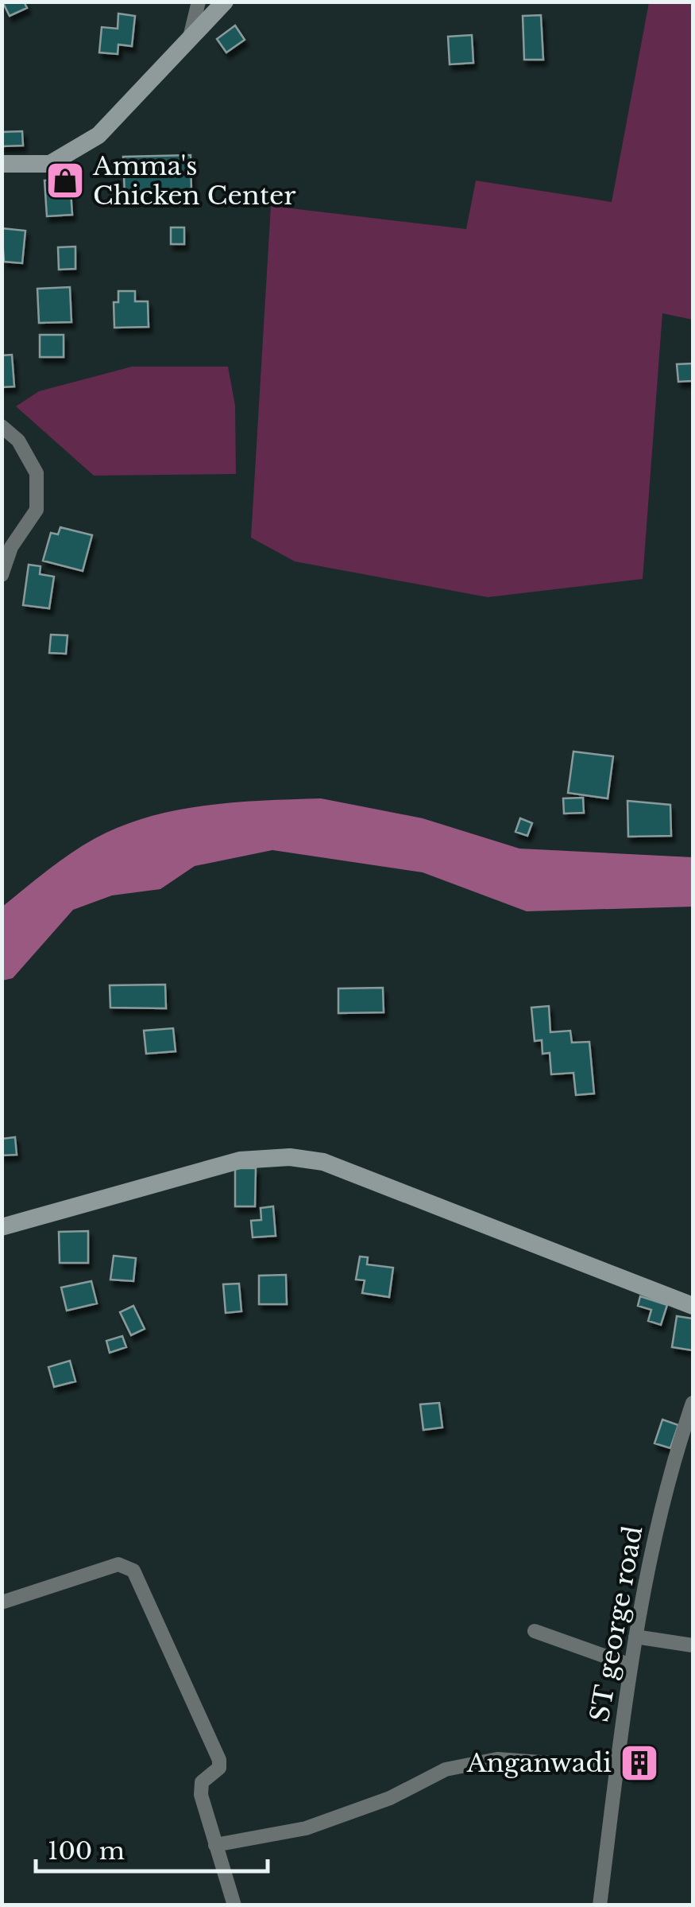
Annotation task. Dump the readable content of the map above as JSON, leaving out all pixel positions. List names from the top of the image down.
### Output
{
  "streets": {
    "street": ["ST george road"]
  },
  "places": {
    "shop": ["Amma's Chicken Center"],
    "building": ["Anganwadi"]
  },
  "scale_bar": "100 m"
}
